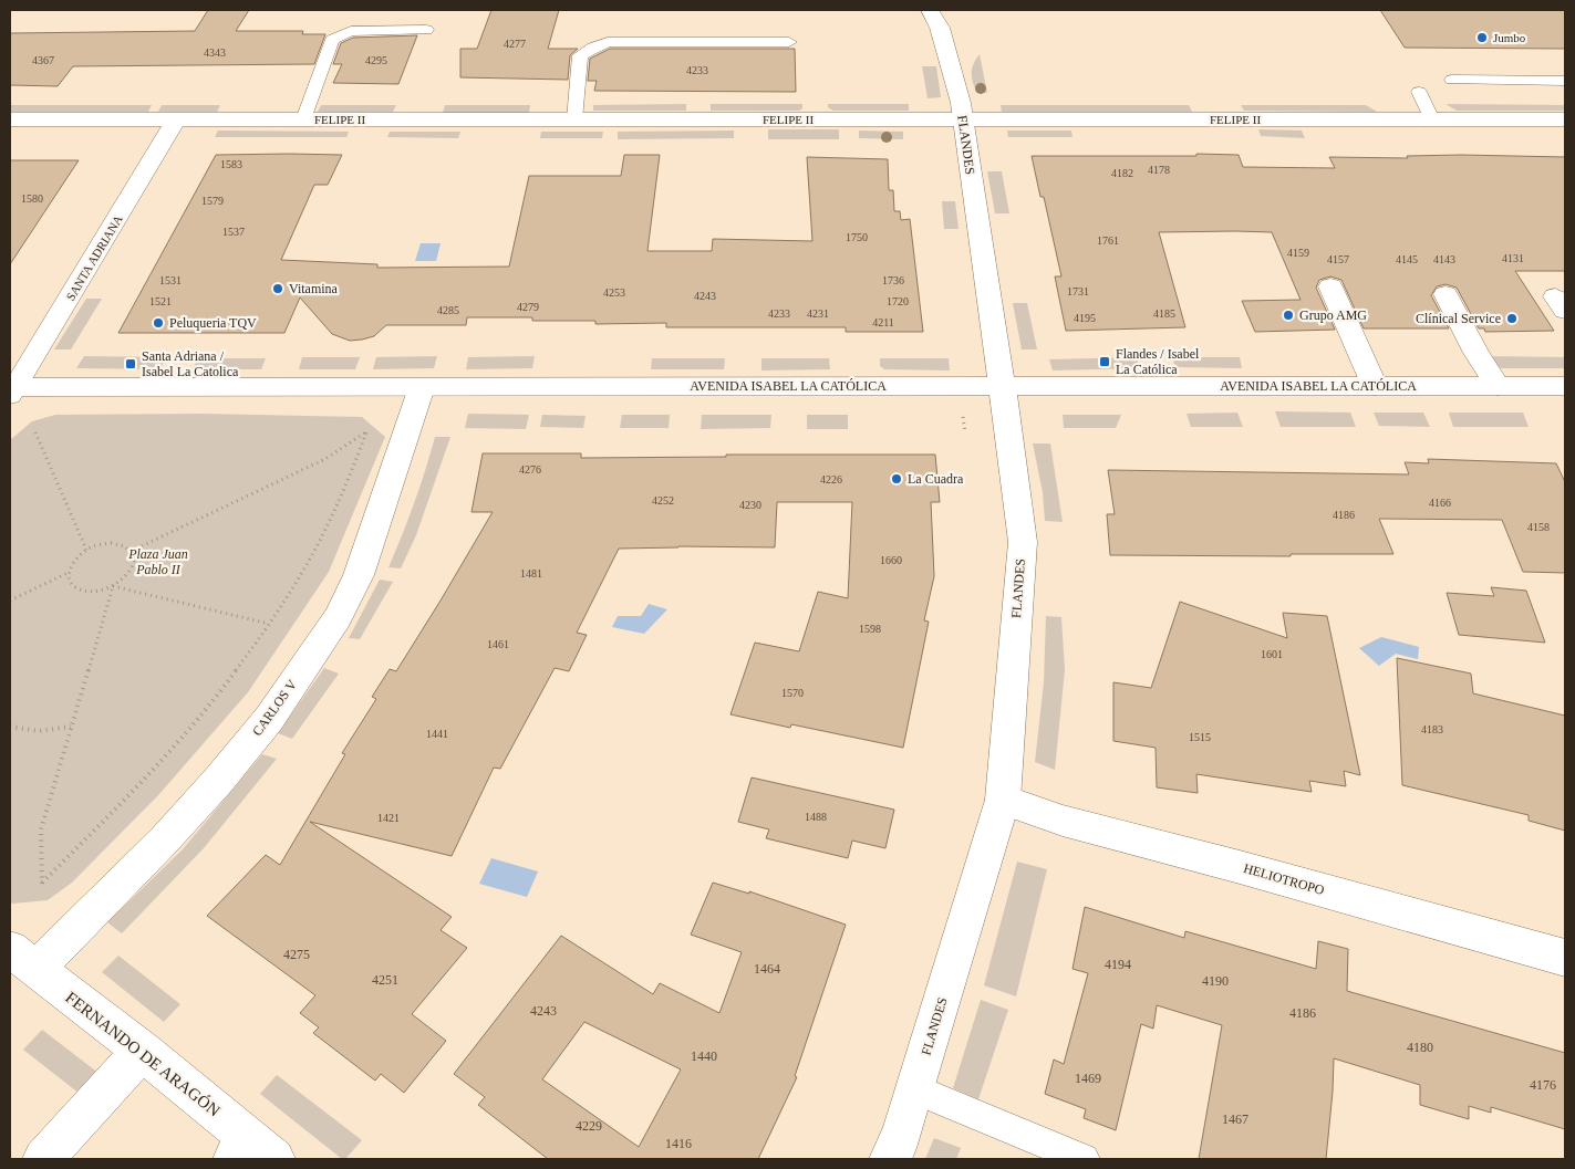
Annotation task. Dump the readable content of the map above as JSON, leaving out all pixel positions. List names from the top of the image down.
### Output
{
  "streets": {
    "street": [
      "FELIPE II",
      "FLANDES",
      "SANTA ADRIANA",
      "AVENIDA ISABEL LA CATÓLICA",
      "CARLOS V",
      "HELIOTROPO",
      "FERNANDO DE ARAGÓN"
    ]
  },
  "crossings": [
    ["FELIPE II", "FLANDES"],
    ["FELIPE II", "SANTA ADRIANA"],
    ["FLANDES", "AVENIDA ISABEL LA CATÓLICA"],
    ["FLANDES", "HELIOTROPO"],
    ["SANTA ADRIANA", "AVENIDA ISABEL LA CATÓLICA"],
    ["AVENIDA ISABEL LA CATÓLICA", "CARLOS V"],
    ["CARLOS V", "FERNANDO DE ARAGÓN"]
  ],
  "parks": ["Plaza Juan Pablo II"],
  "places": {
    "other": [
      "Jumbo",
      "Vitamina",
      "Grupo AMG",
      "Clínical Service",
      "Peluqueria TQV",
      "La Cuadra"
    ],
    "transit": ["Flandes / Isabel La Católica", "Santa Adriana / Isabel La Catolica"]
  },
  "house_numbers": [
    "4277",
    "4343",
    "4367",
    "4295",
    "4233",
    "1583",
    "4178",
    "4182",
    "1580",
    "1579",
    "1537",
    "1750",
    "1761",
    "4159",
    "4131",
    "4157",
    "4145",
    "4143",
    "1531",
    "1736",
    "1731",
    "4253",
    "4243",
    "1521",
    "1720",
    "4279",
    "4285",
    "4233",
    "4231",
    "4185",
    "4195",
    "4211",
    "4276",
    "4226",
    "4252",
    "4166",
    "4230",
    "4186",
    "4158",
    "1660",
    "1481",
    "1598",
    "1461",
    "1601",
    "1570",
    "4183",
    "1441",
    "1515",
    "1488",
    "1421",
    "4275",
    "4194",
    "1464",
    "4251",
    "4190",
    "4243",
    "4186",
    "4180",
    "1440",
    "1469",
    "4176",
    "1467",
    "4229",
    "1416"
  ]
}
